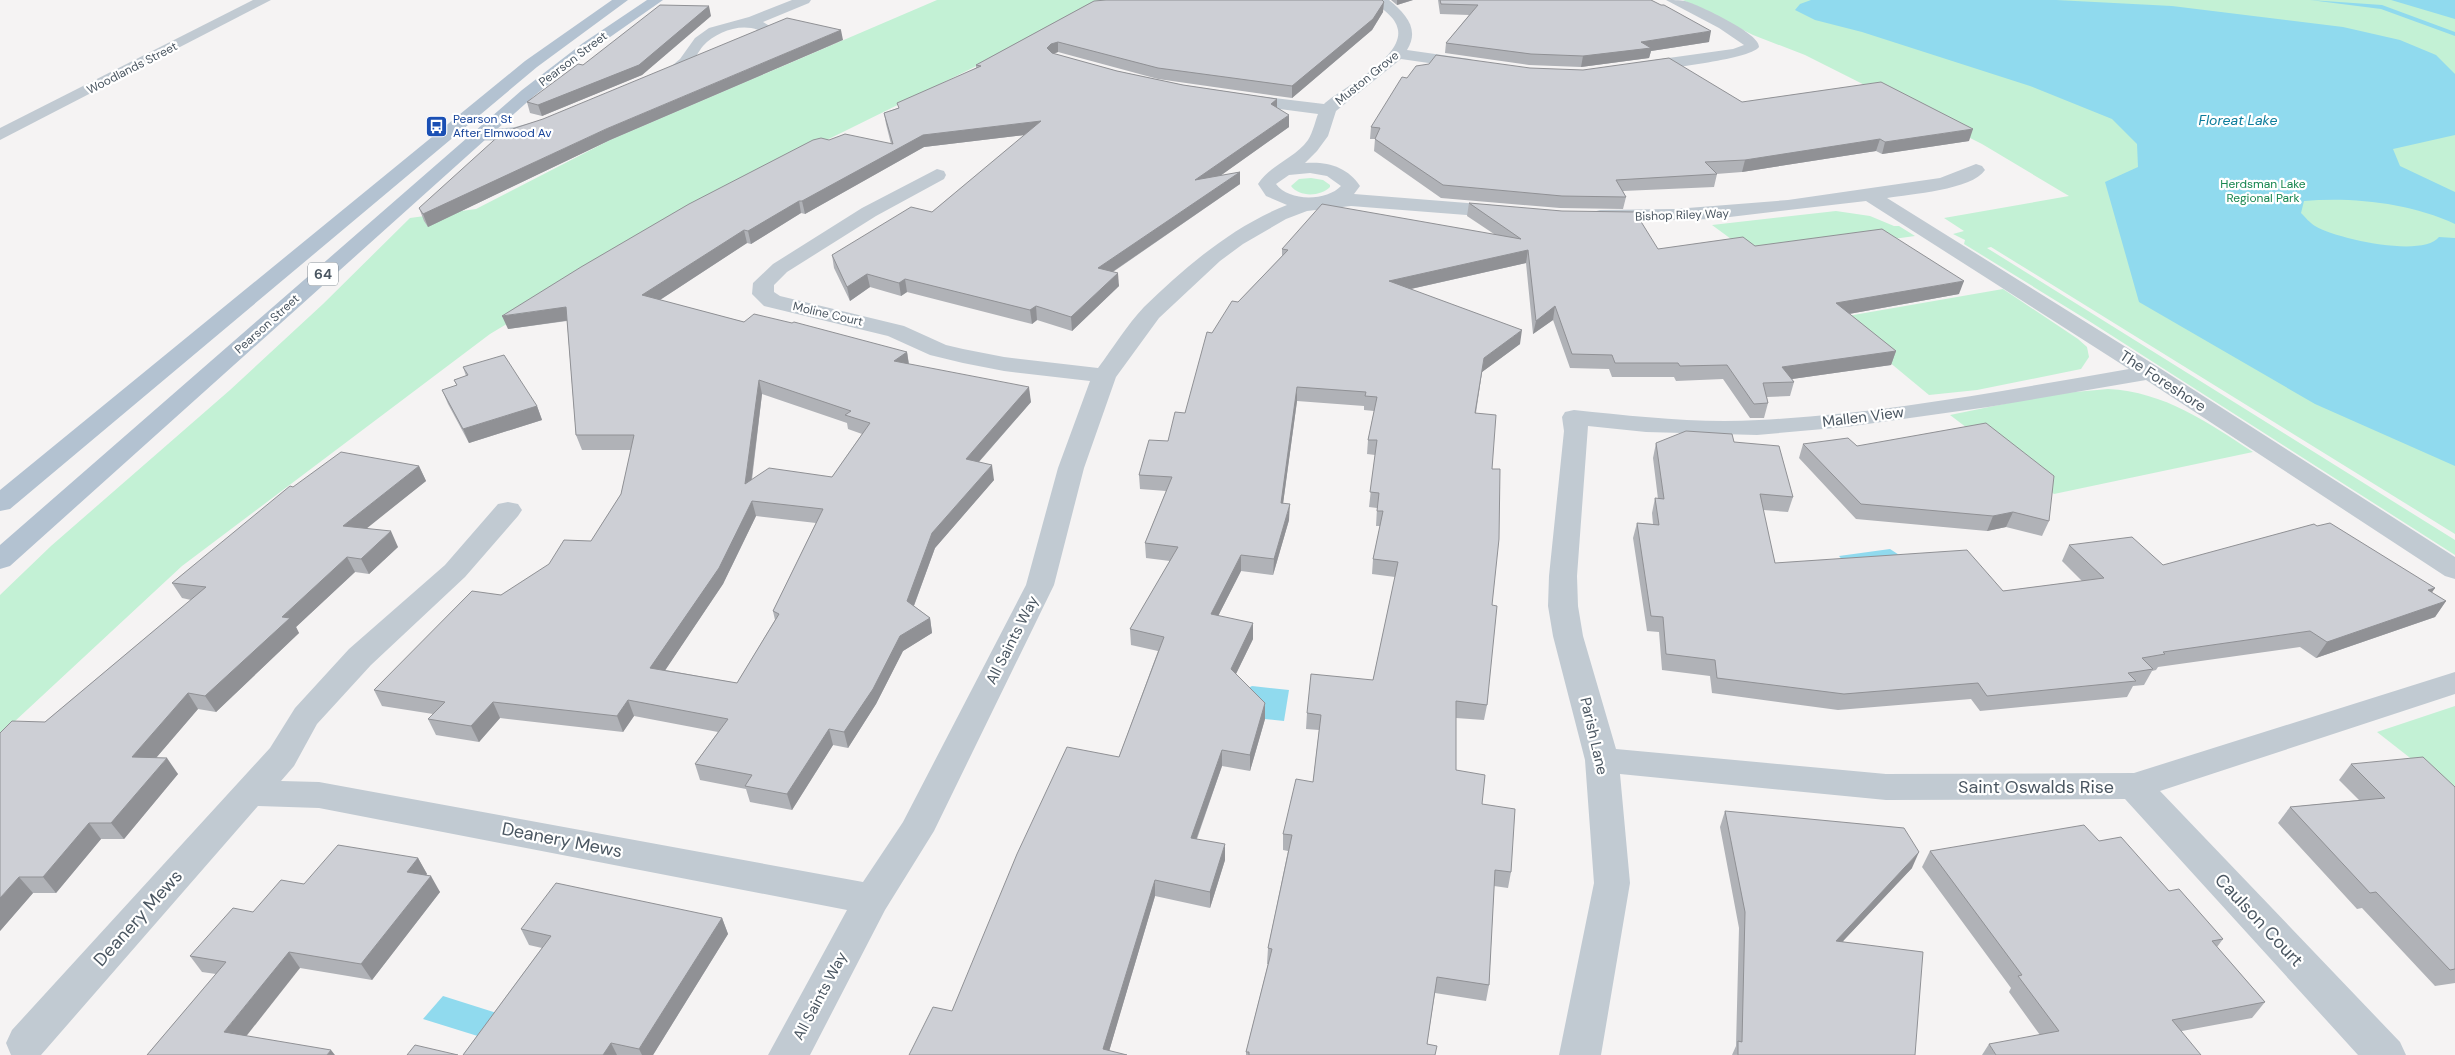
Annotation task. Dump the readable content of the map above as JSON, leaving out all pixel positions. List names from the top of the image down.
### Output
{
  "streets": {
    "main road": ["Pearson Street", "64"],
    "street": [
      "Woodlands Street",
      "Muston Grove",
      "Bishop Riley Way",
      "Moline Court",
      "The Foreshore",
      "Mallen View",
      "All Saints Way",
      "Parish Lane",
      "Saint Oswalds Rise",
      "Deanery Mews",
      "Caulson Court"
    ]
  },
  "crossings": [
    ["Bishop Riley Way", "The Foreshore"],
    ["Moline Court", "All Saints Way"],
    ["The Foreshore", "Mallen View"],
    ["Mallen View", "Parish Lane"],
    ["All Saints Way", "Deanery Mews"],
    ["Parish Lane", "Saint Oswalds Rise"],
    ["Saint Oswalds Rise", "Caulson Court"]
  ],
  "water": ["Floreat Lake"],
  "parks": ["Herdsman Lake Regional Park"],
  "places": {
    "bus stop": ["Pearson St After Elmwood Av"]
  }
}
